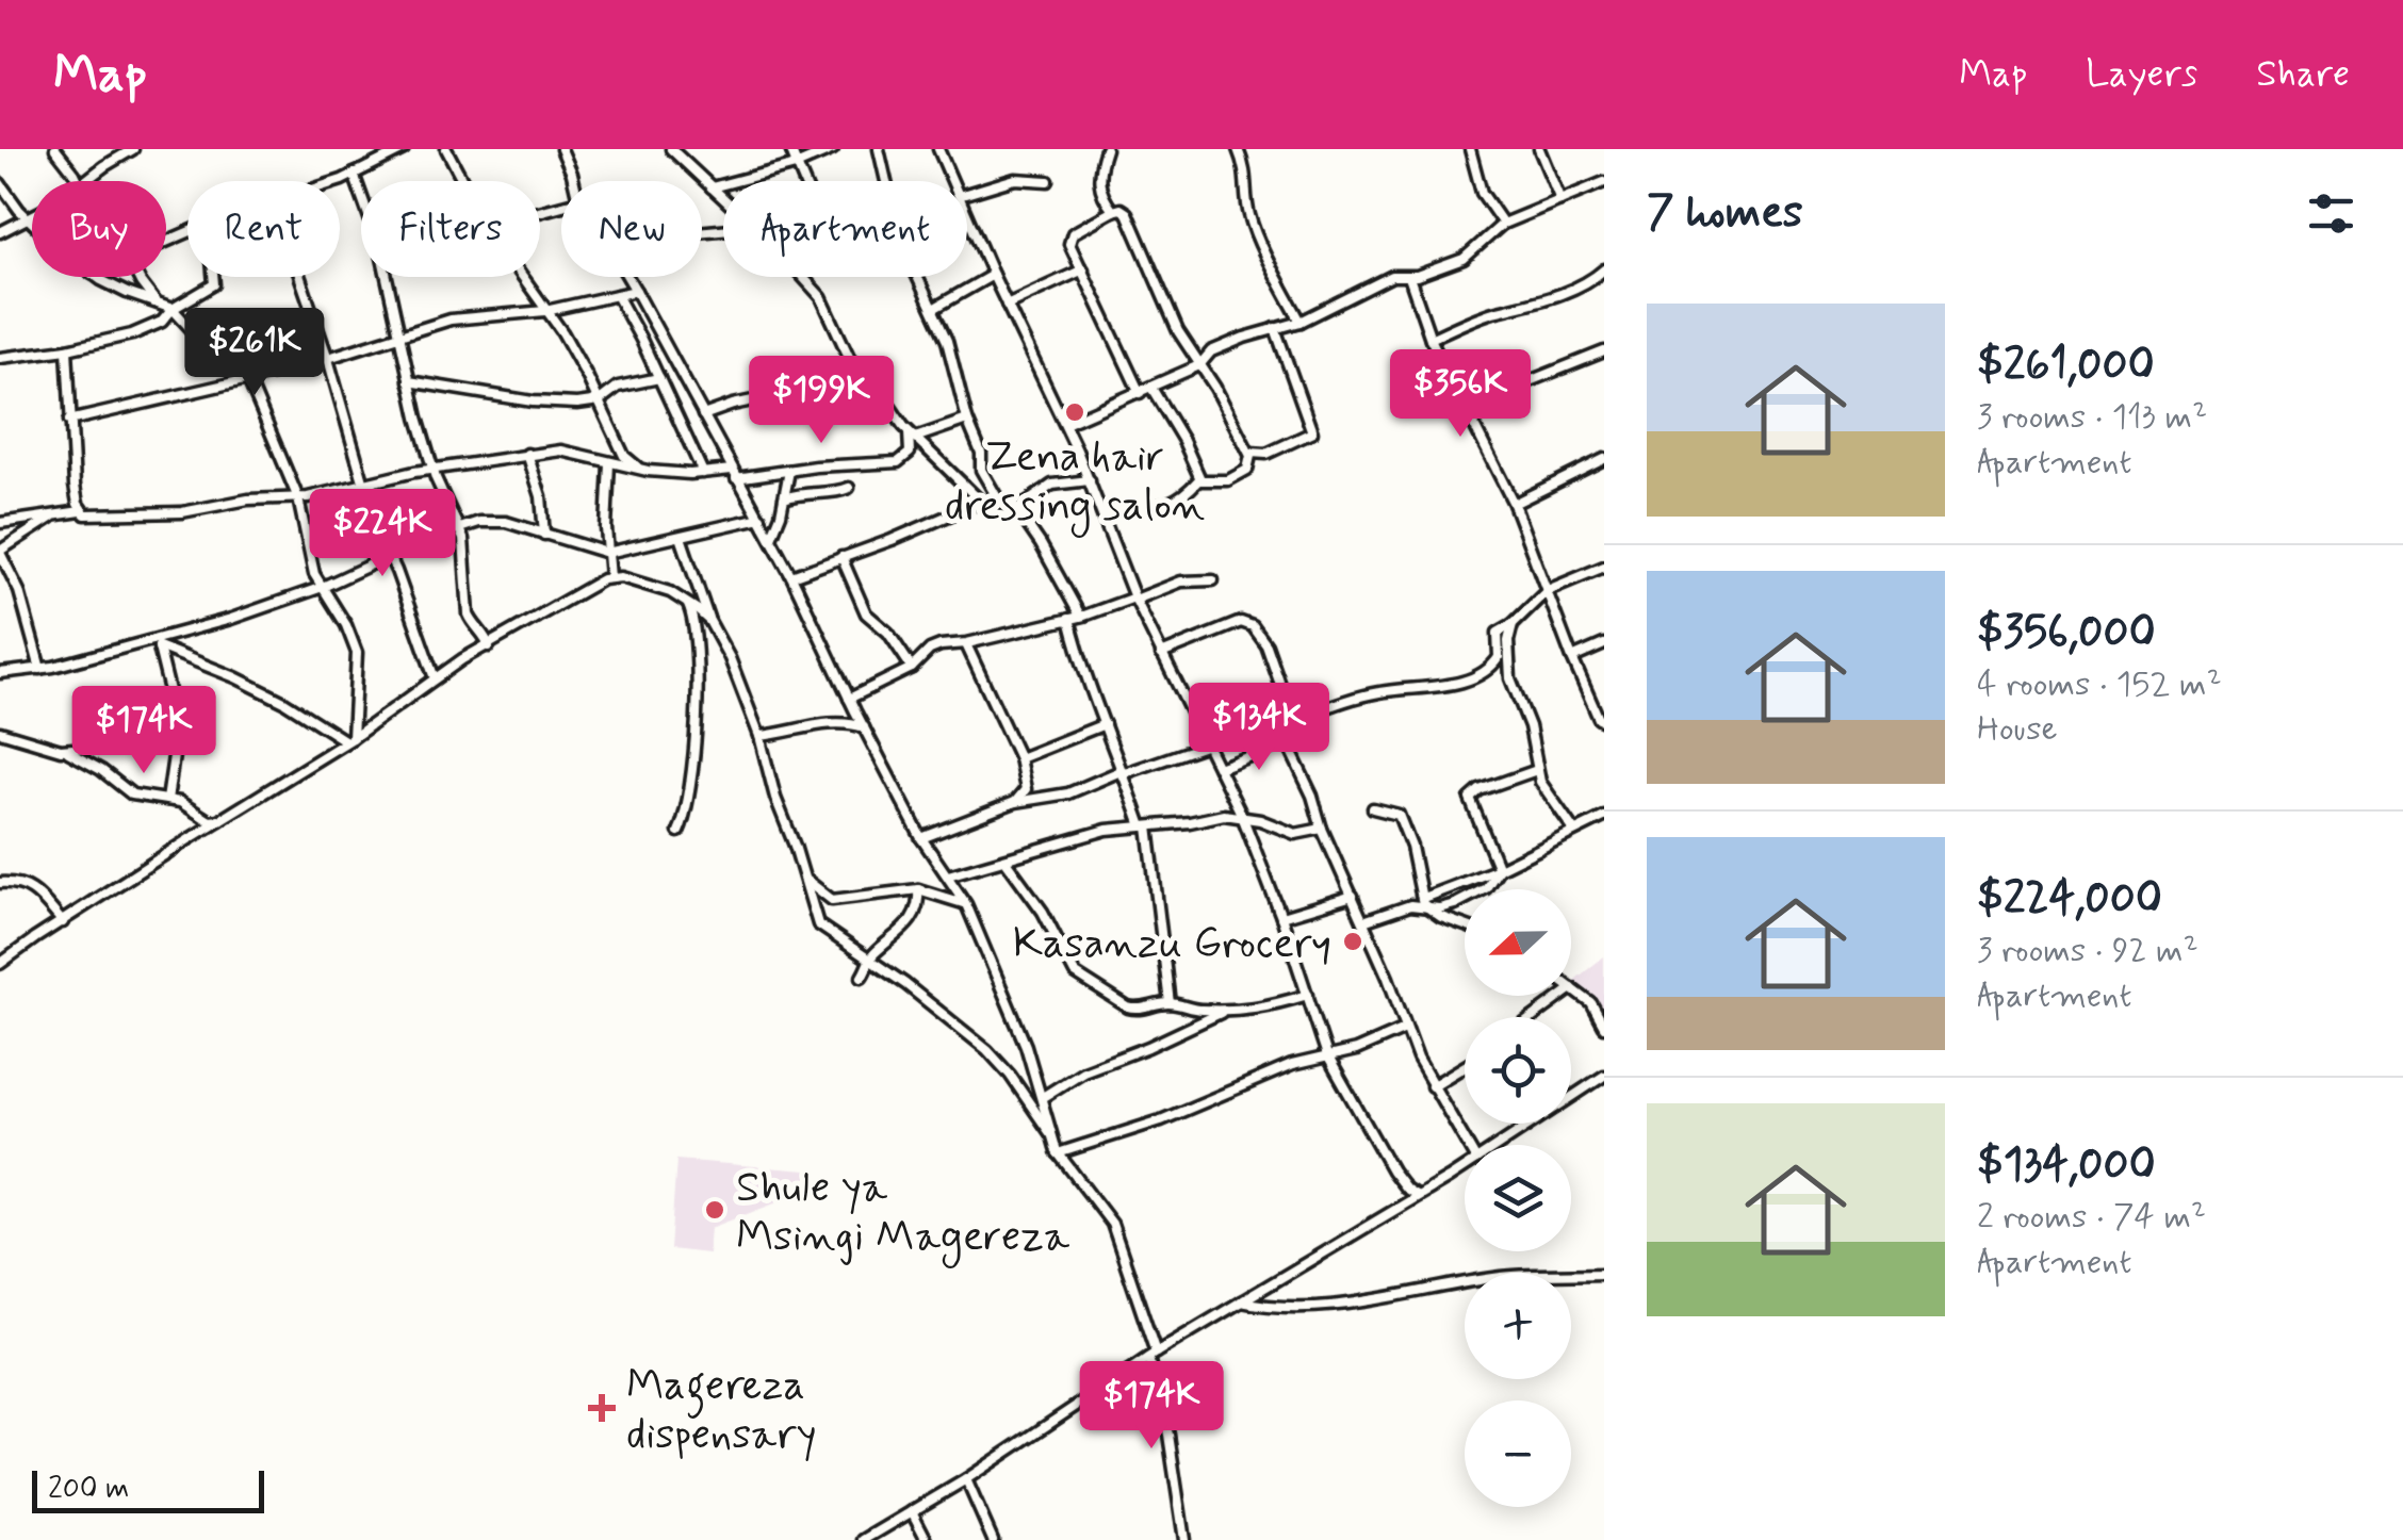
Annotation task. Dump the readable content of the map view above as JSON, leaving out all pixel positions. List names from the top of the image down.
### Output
{
  "places": {
    "other": ["Zena hair dressing salon", "Kasanzu Grocery", "Shule ya Msingi Magereza"],
    "health": ["Magereza dispensary"]
  },
  "scale_bar": "200 m",
  "north": "left",
  "page": {
    "header": "Map",
    "nav": ["Map", "Layers", "Share"],
    "heading": "7 homes",
    "chip": [
      "Buy",
      "Rent",
      "Filters",
      "New",
      "Apartment"
    ],
    "list": [
      {
        "name": "$261,000",
        "note": "3 rooms · 113 m² · Apartment"
      },
      {
        "name": "$356,000",
        "note": "4 rooms · 152 m² · House"
      },
      {
        "name": "$224,000",
        "note": "3 rooms · 92 m² · Apartment"
      },
      {
        "name": "$134,000",
        "note": "2 rooms · 74 m² · Apartment"
      }
    ],
    "price": [
      "$261K",
      "$356K",
      "$199K",
      "$224K",
      "$134K",
      "$174K",
      "$174K"
    ],
    "map_buttons": ["+", "−"],
    "scale": "200 m"
  }
}
